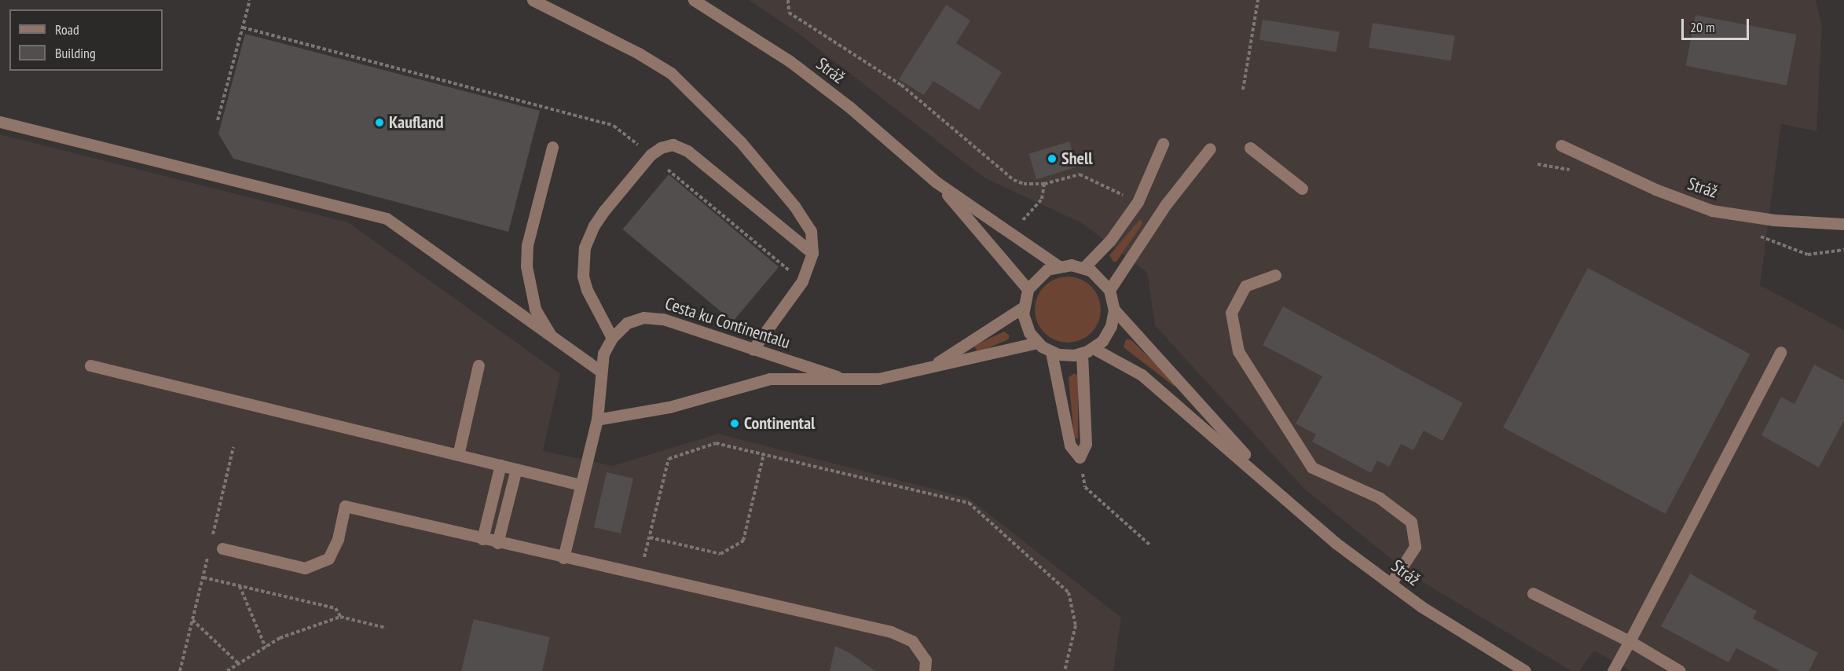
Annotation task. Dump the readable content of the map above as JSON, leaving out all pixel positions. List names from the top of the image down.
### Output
{
  "streets": {
    "street": ["Stráž", "Cesta ku Continentalu"]
  },
  "crossings": [
    ["Stráž", "Cesta ku Continentalu"]
  ],
  "places": ["Kaufland", "Shell", "Continental"],
  "legend": ["Road", "Building"],
  "scale_bar": "20 m"
}
